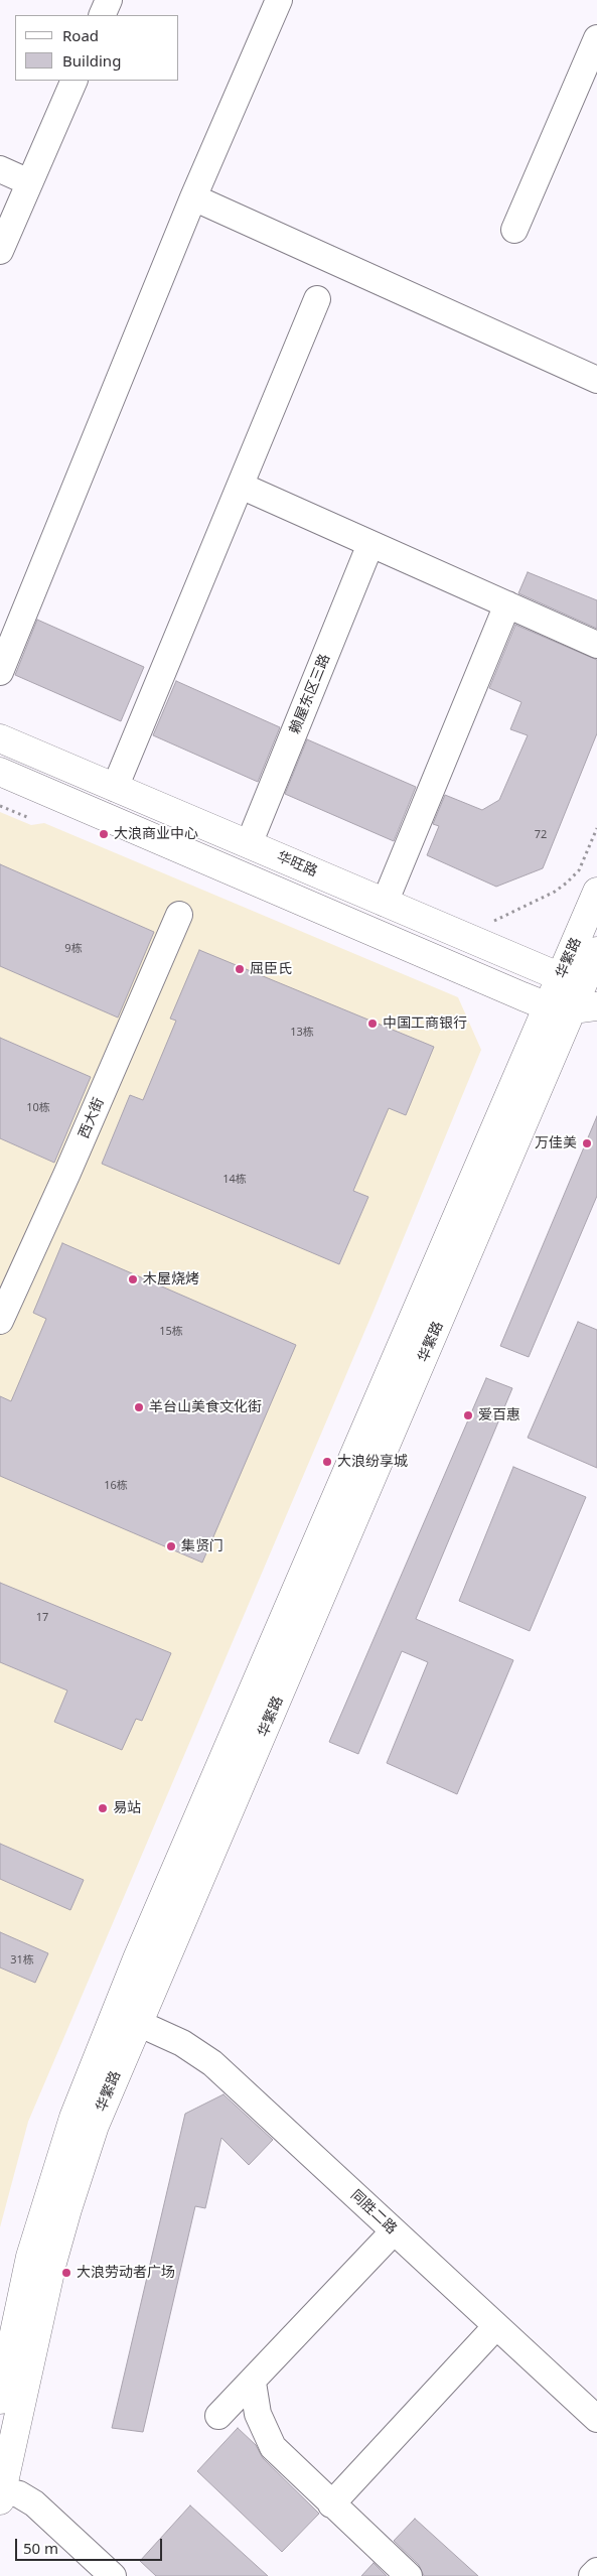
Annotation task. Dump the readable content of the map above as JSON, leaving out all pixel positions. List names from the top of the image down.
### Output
{
  "streets": {
    "main road": ["华旺路", "华繁路"],
    "street": ["赖屋东区三路", "西大街", "同胜二路"]
  },
  "crossings": [
    ["赖屋东区三路", "华旺路"],
    ["华旺路", "华繁路"],
    ["华繁路", "同胜二路"]
  ],
  "places": [
    "大浪商业中心",
    "屈臣氏",
    "中国工商银行",
    "万佳美",
    "木屋烧烤",
    "羊台山美食文化街",
    "爱百惠",
    "大浪纷享城",
    "集贤门",
    "易站",
    "大浪劳动者广场"
  ],
  "house_numbers": [
    "72",
    "9栋",
    "13栋",
    "10栋",
    "14栋",
    "15栋",
    "16栋",
    "17",
    "31栋"
  ],
  "legend": ["Road", "Building"],
  "scale_bar": "50 m"
}
